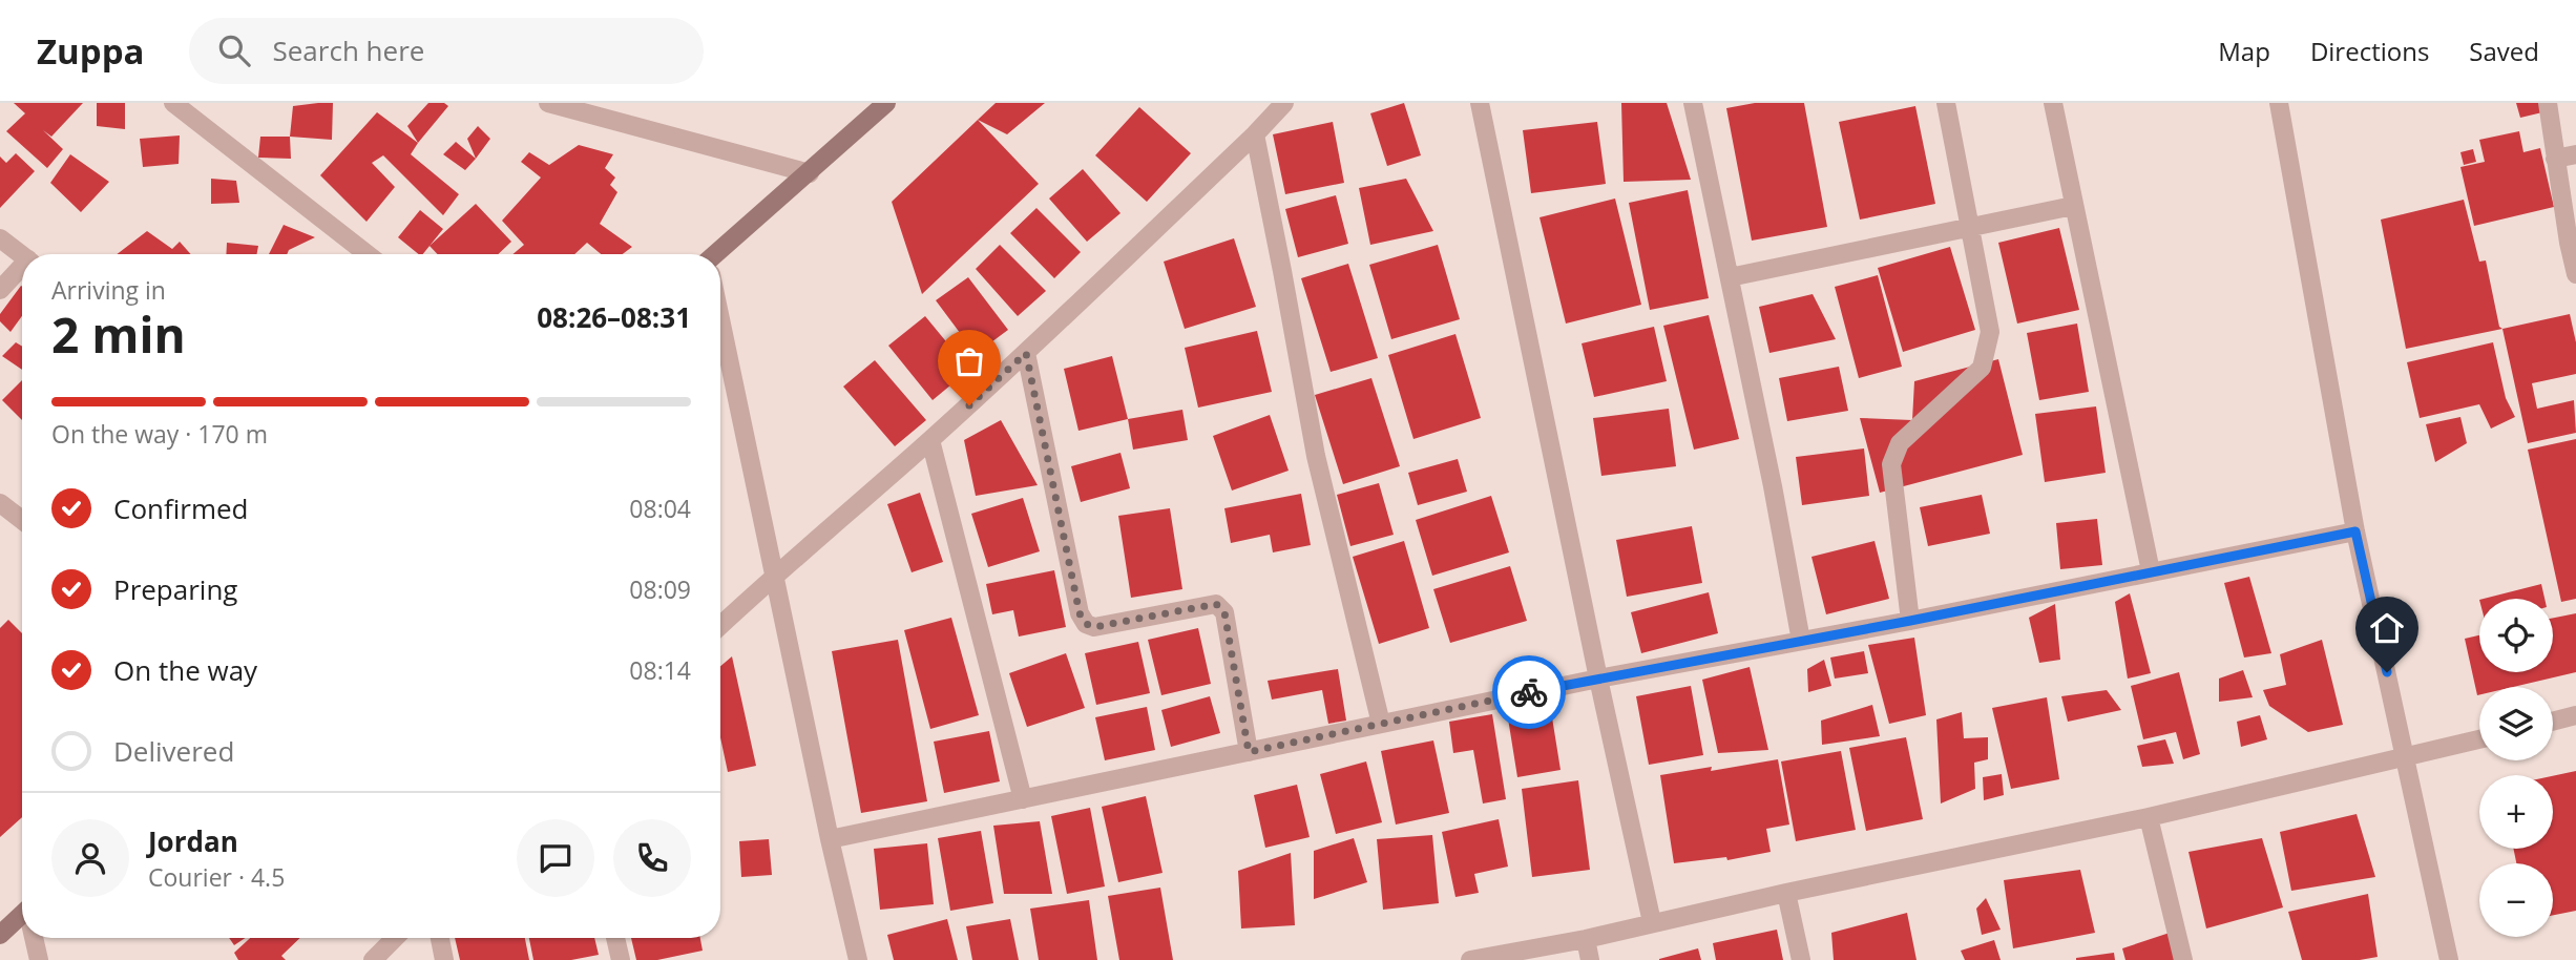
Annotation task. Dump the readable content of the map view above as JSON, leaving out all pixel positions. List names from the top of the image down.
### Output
{
  "page": {
    "header": "Zuppa",
    "search": "Search here",
    "nav": ["Map", "Directions", "Saved"],
    "heading": ["2 min", "Arriving in", "08:26–08:31"],
    "panel": ["Jordan", "Courier · 4.5"],
    "bar": "On the way · 170 m",
    "list": [
      ["Confirmed", "08:04"],
      ["Preparing", "08:09"],
      ["On the way", "08:14"],
      "Delivered"
    ],
    "map_buttons": ["+", "−"]
  }
}
